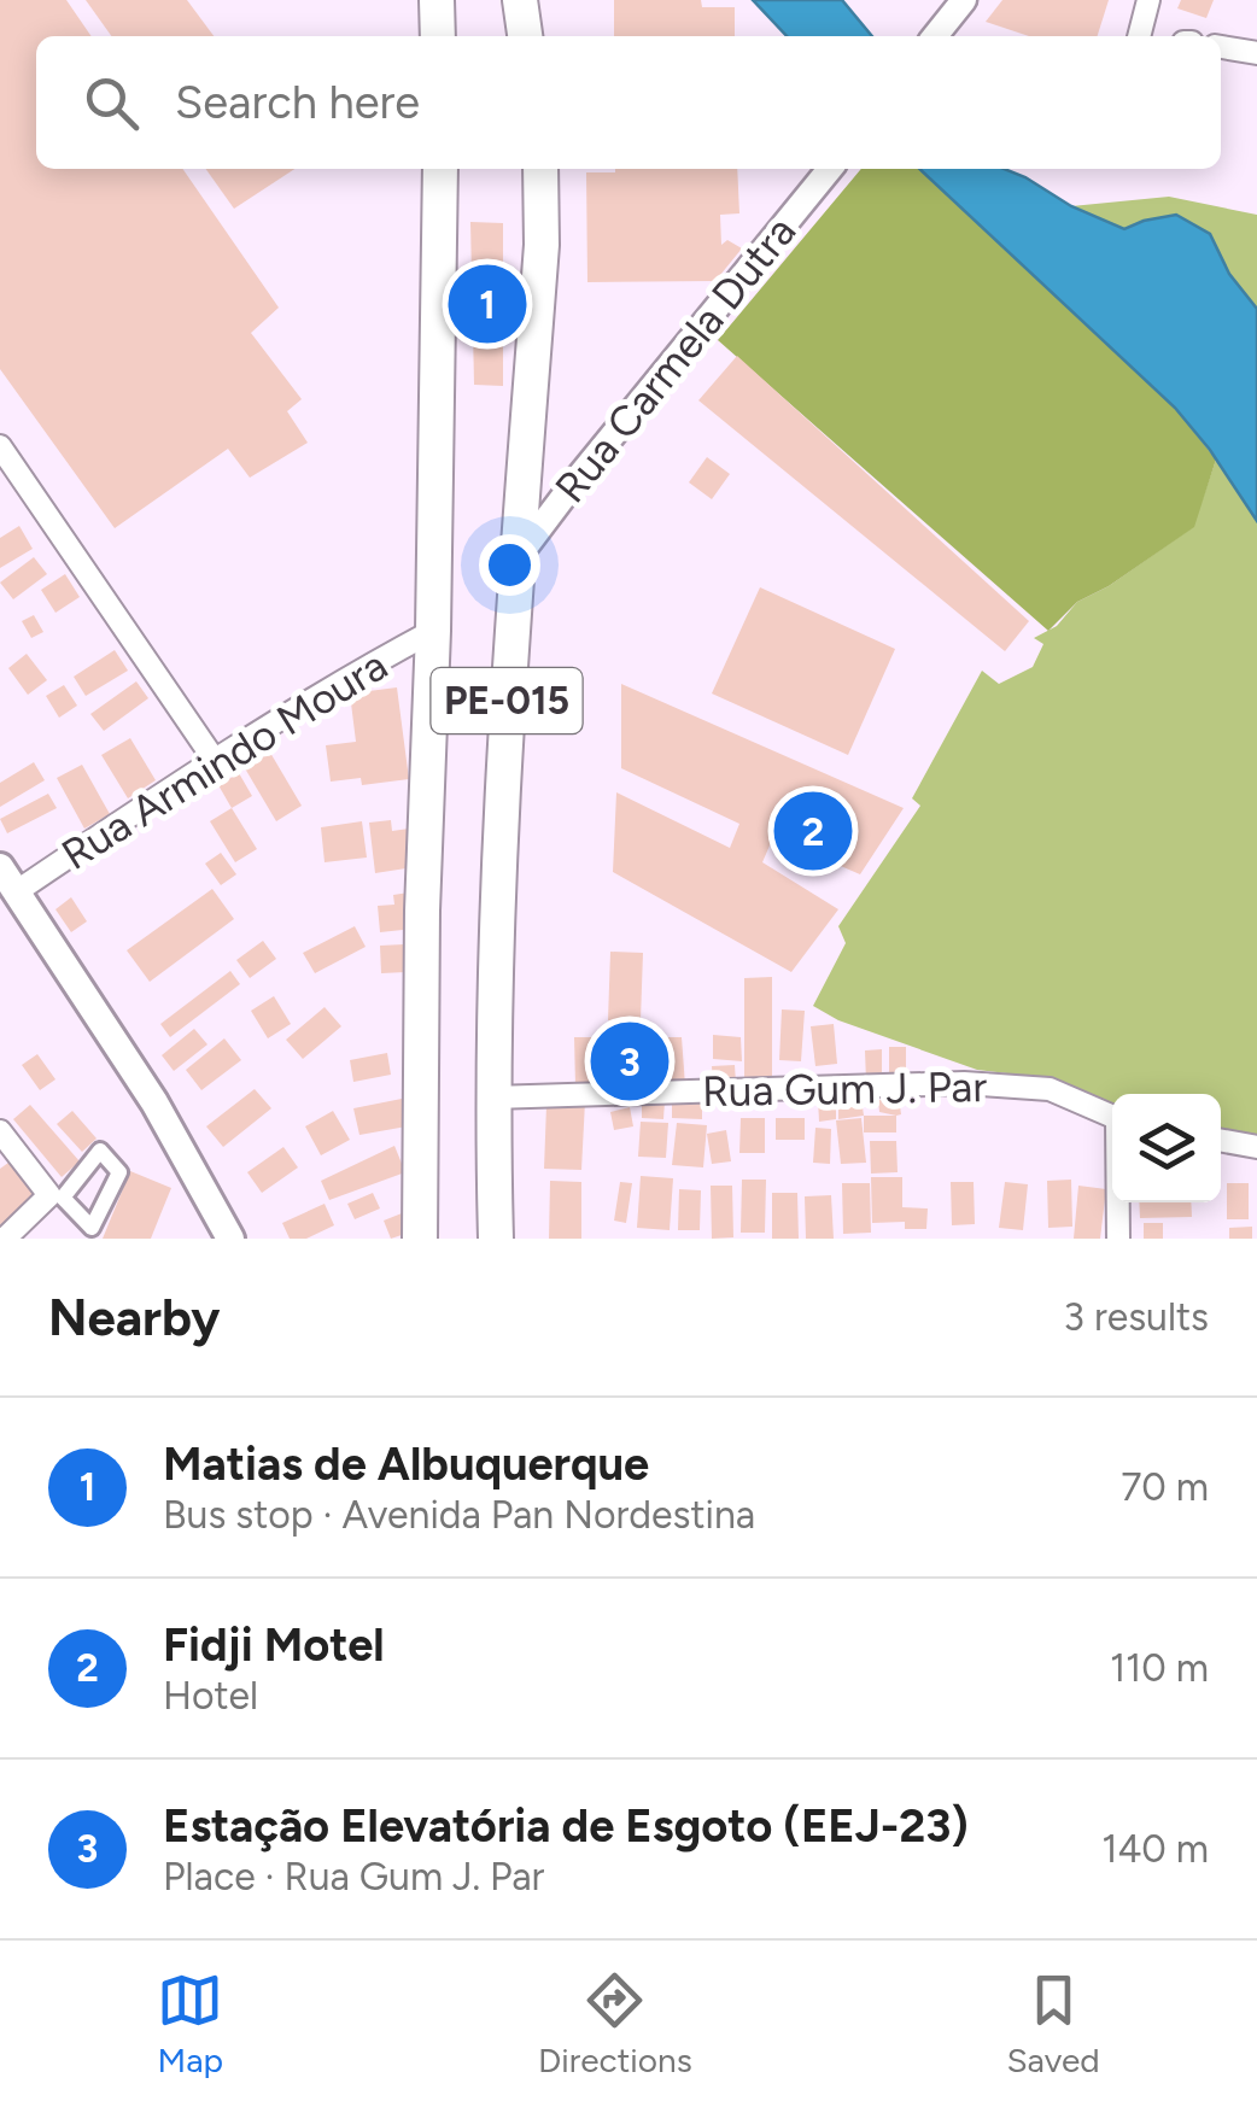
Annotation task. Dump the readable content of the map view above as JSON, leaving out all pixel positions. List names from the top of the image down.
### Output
{
  "streets": {
    "highway": ["PE-015"],
    "street": ["Rua Carmela Dutra", "Rua Armindo Moura", "Rua Gum J. Par"]
  },
  "crossings": [
    ["Rua Carmela Dutra", "PE-015"],
    ["PE-015", "Rua Armindo Moura"],
    ["PE-015", "Rua Gum J. Par"]
  ],
  "page": {
    "search": "Search here",
    "pins": ["1", "2", "3"],
    "heading": ["Nearby", "3 results"],
    "list": [
      {
        "mark": "1",
        "name": "Matias de Albuquerque",
        "note": "Bus stop · Avenida Pan Nordestina",
        "value": "70 m"
      },
      {
        "mark": "2",
        "name": "Fidji Motel",
        "note": "Hotel",
        "value": "110 m"
      },
      {
        "mark": "3",
        "name": "Estação Elevatória de Esgoto (EEJ-23)",
        "note": "Place · Rua Gum J. Par",
        "value": "140 m"
      }
    ],
    "nav": ["Map", "Directions", "Saved"]
  }
}
